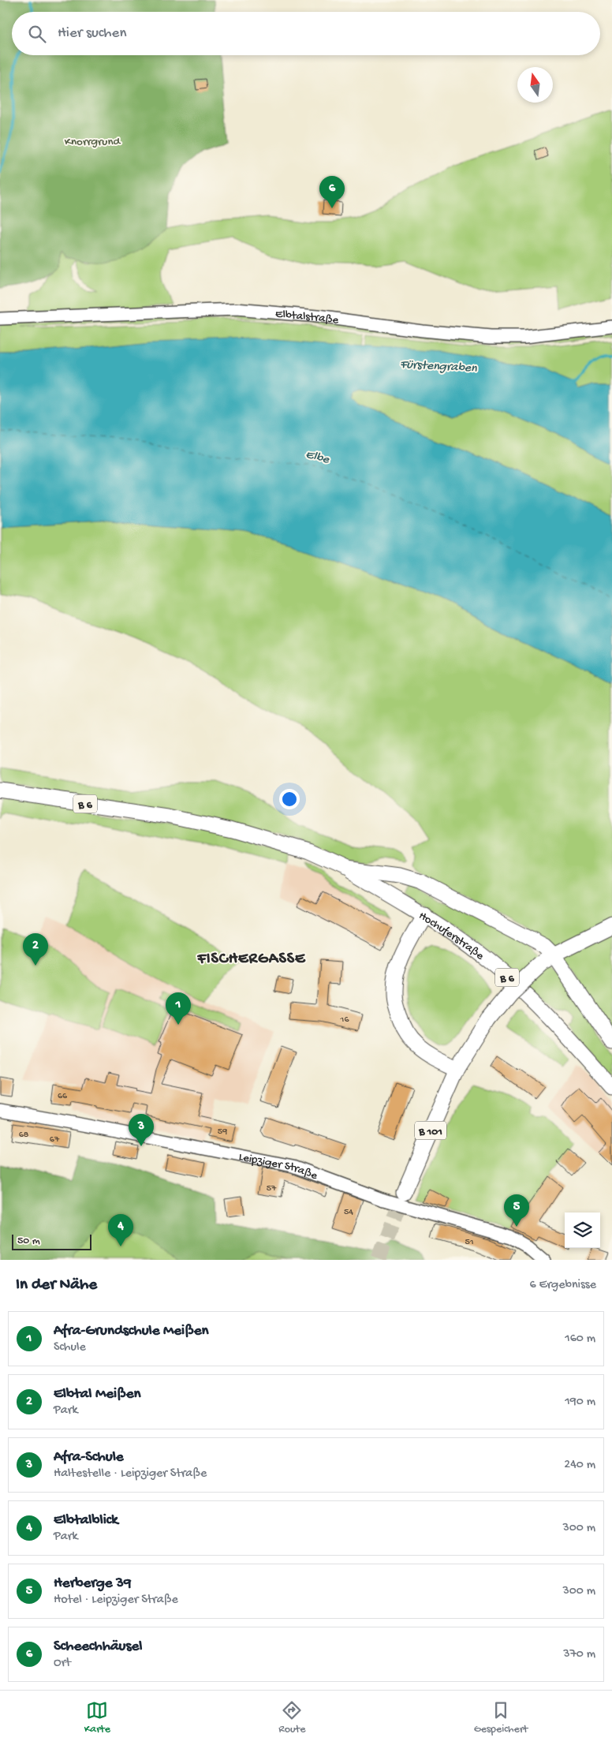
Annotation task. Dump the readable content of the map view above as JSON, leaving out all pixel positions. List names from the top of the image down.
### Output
{
  "streets": {
    "main road": ["B 6", "Hochuferstraße", "B 101"],
    "street": ["Elbtalstraße", "Leipziger Straße"]
  },
  "crossings": [
    ["B 6", "Hochuferstraße"]
  ],
  "districts": ["FISCHERGASSE"],
  "water": ["Fürstengraben", "Elbe"],
  "parks": ["Knorrgrund"],
  "house_numbers": [
    "16",
    "66",
    "59",
    "68",
    "67",
    "57",
    "54",
    "51"
  ],
  "scale_bar": "50 m",
  "north": "top",
  "page": {
    "search": "Hier suchen",
    "pins": [
      "6",
      "2",
      "1",
      "3",
      "5",
      "4"
    ],
    "scale": "50 m",
    "heading": ["In der Nähe", "6 Ergebnisse"],
    "list": [
      {
        "mark": "1",
        "name": "Afra-Grundschule Meißen",
        "note": "Schule",
        "value": "160 m"
      },
      {
        "mark": "2",
        "name": "Elbtal Meißen",
        "note": "Park",
        "value": "190 m"
      },
      {
        "mark": "3",
        "name": "Afra-Schule",
        "note": "Haltestelle · Leipziger Straße",
        "value": "240 m"
      },
      {
        "mark": "4",
        "name": "Elbtalblick",
        "note": "Park",
        "value": "300 m"
      },
      {
        "mark": "5",
        "name": "Herberge 39",
        "note": "Hotel · Leipziger Straße",
        "value": "300 m"
      },
      {
        "mark": "6",
        "name": "Scheechhäusel",
        "note": "Ort",
        "value": "370 m"
      }
    ],
    "nav": ["Karte", "Route", "Gespeichert"]
  }
}
